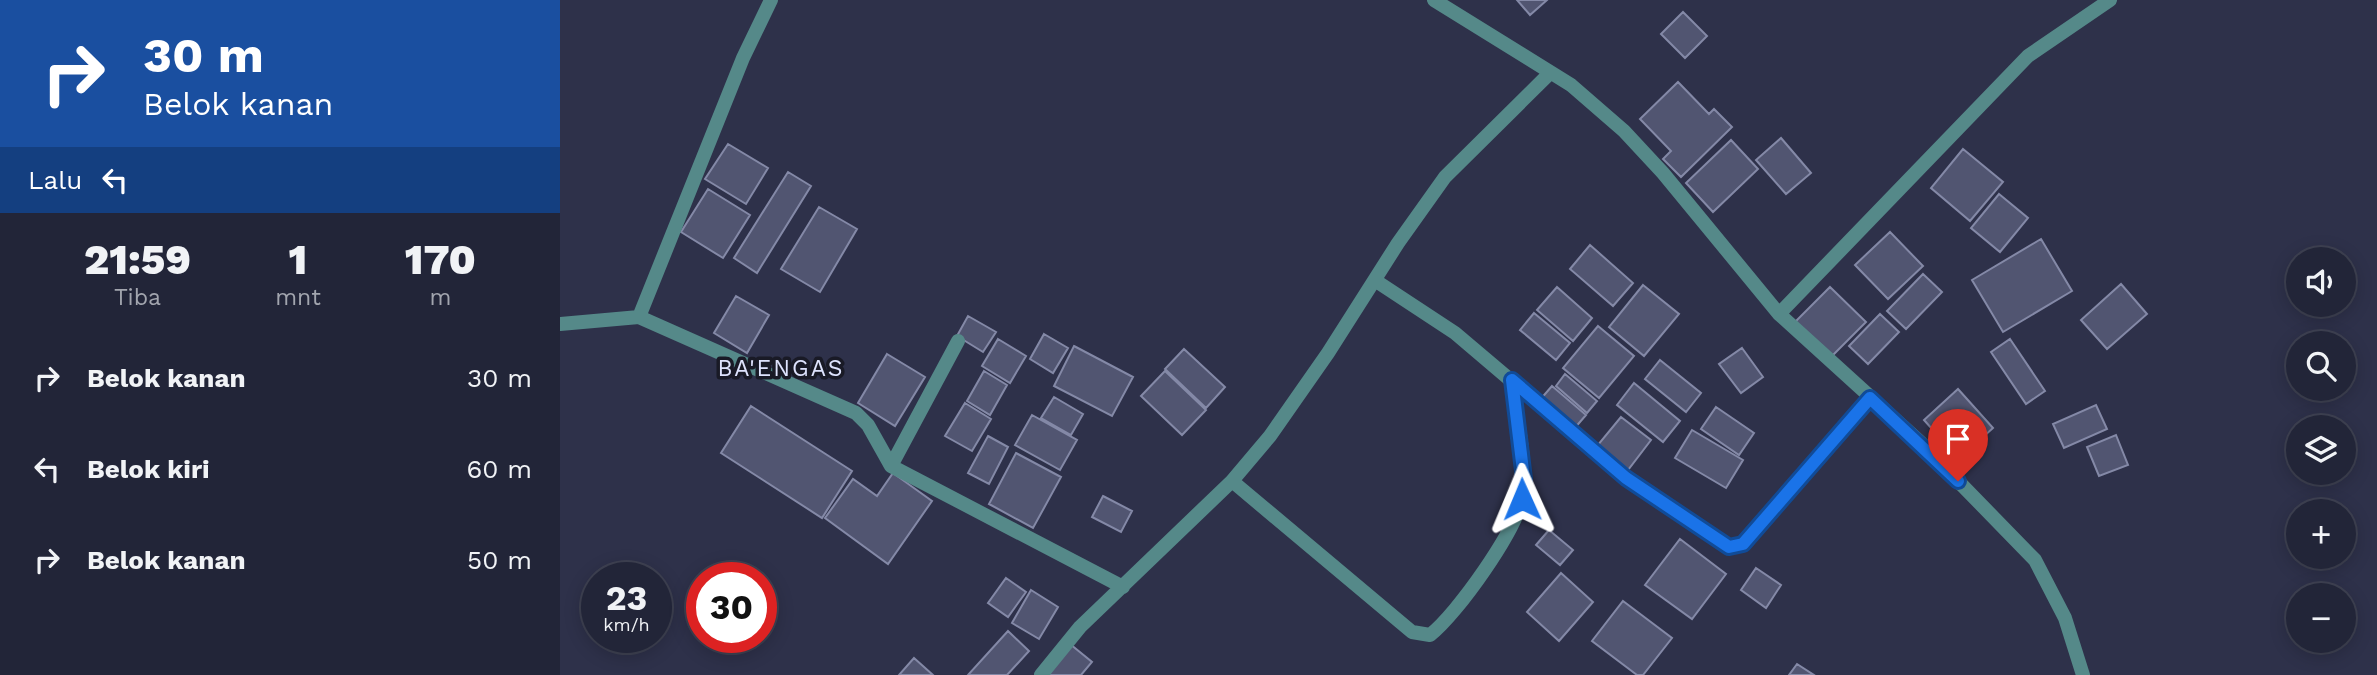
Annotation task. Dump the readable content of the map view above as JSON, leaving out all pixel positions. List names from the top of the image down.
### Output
{
  "districts": ["BA'ENGAS"],
  "page": {
    "turn": ["30 m", "Belok kanan"],
    "then": "Lalu",
    "eta": [
      "21:59",
      "Tiba",
      "1",
      "mnt",
      "170",
      "m"
    ],
    "map_buttons": ["+", "−"],
    "list": [
      {
        "name": "Belok kanan",
        "value": "30 m"
      },
      {
        "name": "Belok kiri",
        "value": "60 m"
      },
      {
        "name": "Belok kanan",
        "value": "50 m"
      }
    ],
    "speed": "23 km/h",
    "limit": "30"
  }
}
